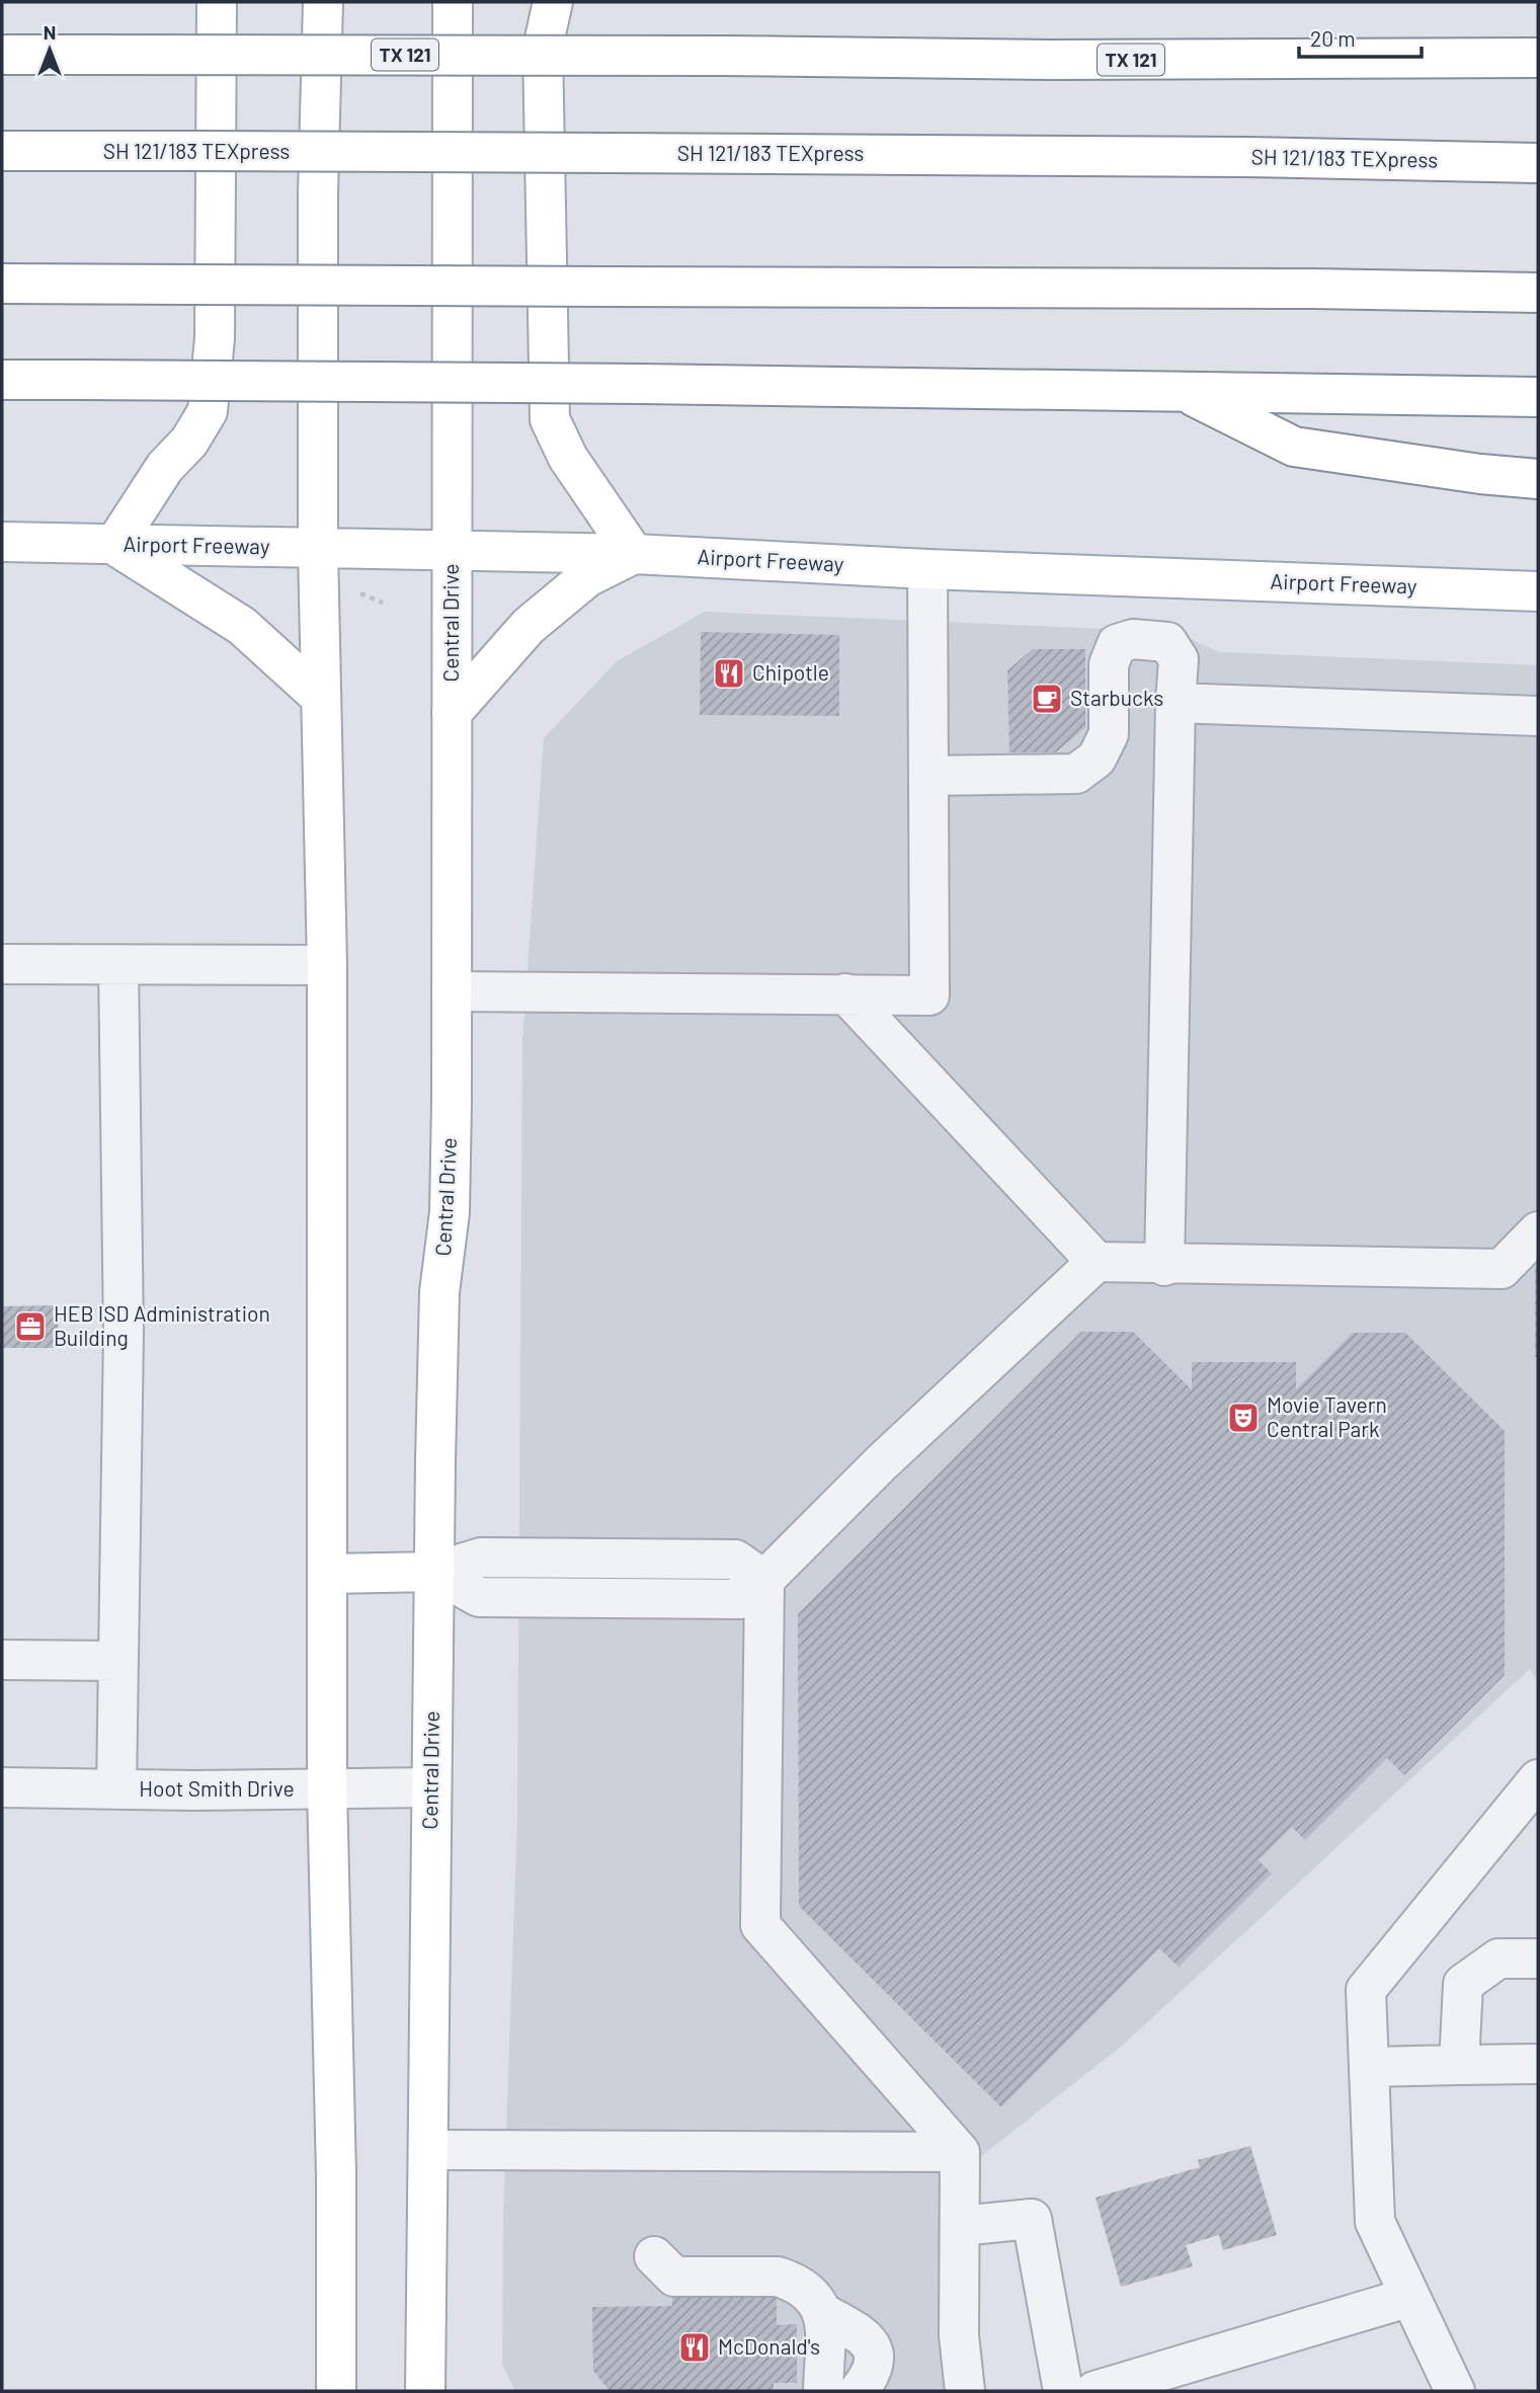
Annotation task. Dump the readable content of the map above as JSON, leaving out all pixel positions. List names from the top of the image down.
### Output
{
  "streets": {
    "main road": [
      "TX 121",
      "SH 121/183 TEXpress",
      "Airport Freeway",
      "Central Drive"
    ],
    "street": ["Hoot Smith Drive"]
  },
  "crossings": [
    ["Airport Freeway", "Central Drive"],
    ["Central Drive", "Hoot Smith Drive"]
  ],
  "places": {
    "restaurant": ["Chipotle", "McDonald's"],
    "cafe": ["Starbucks"],
    "office": ["HEB ISD Administration Building"],
    "theatre": ["Movie Tavern Central Park"]
  },
  "scale_bar": "20 m",
  "north": "top"
}
